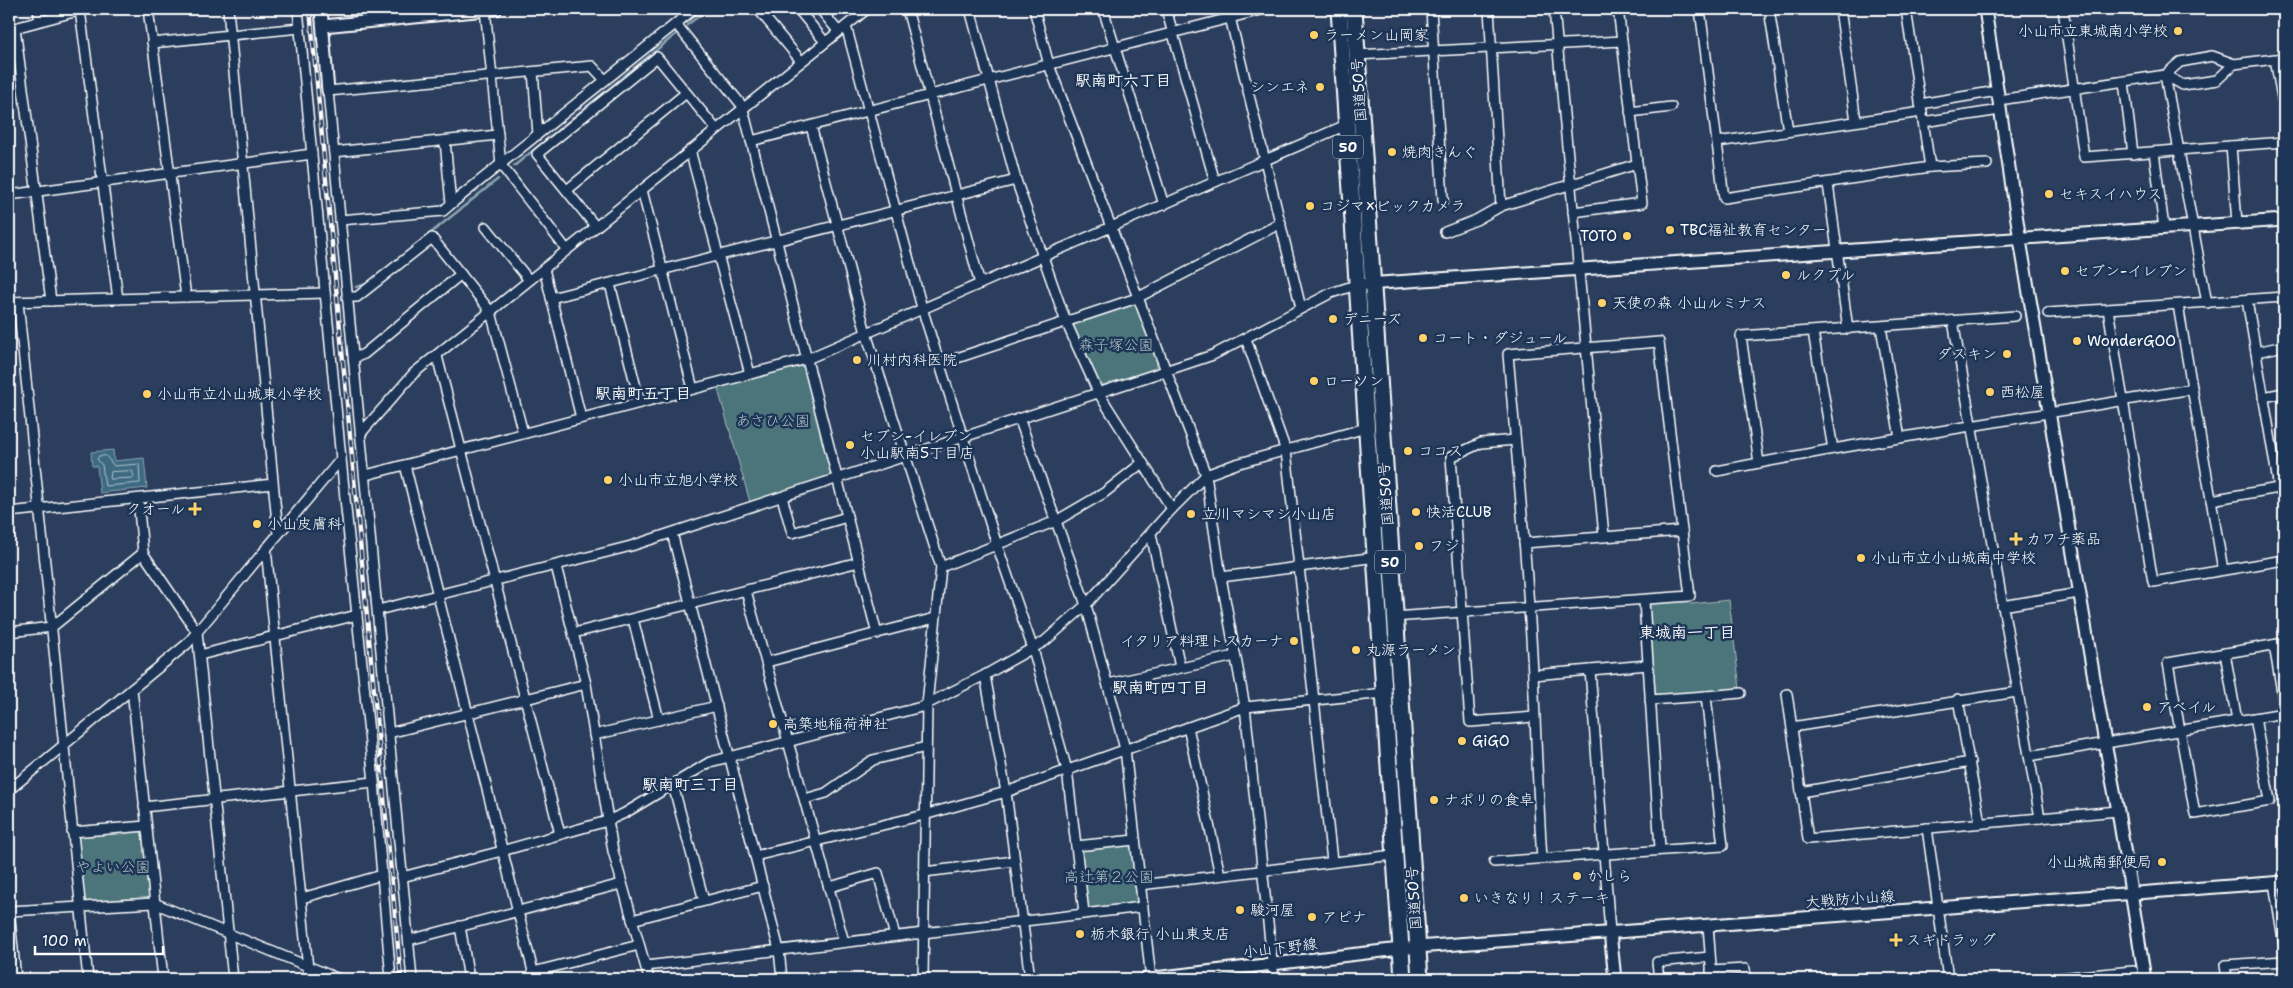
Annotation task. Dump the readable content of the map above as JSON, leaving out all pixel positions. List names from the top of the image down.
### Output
{
  "streets": {
    "highway": ["国道50号", "50"],
    "street": ["大戦防小山線", "小山下野線"]
  },
  "crossings": [
    ["国道50号", "大戦防小山線"],
    ["国道50号", "小山下野線"],
    ["大戦防小山線", "小山下野線"]
  ],
  "districts": [
    "駅南町六丁目",
    "駅南町五丁目",
    "東城南一丁目",
    "駅南町四丁目",
    "駅南町三丁目"
  ],
  "parks": [
    "森子塚公園",
    "あさひ公園",
    "やよい公園",
    "高辻第２公園"
  ],
  "places": {
    "other": [
      "小山市立東城南小学校",
      "ラーメン山岡家",
      "シンエネ",
      "焼肉きんぐ",
      "セキスイハウス",
      "コジマ×ビックカメラ",
      "TBC福祉教育センター",
      "TOTO",
      "セブン-イレブン",
      "ルクプル",
      "天使の森 小山ルミナス",
      "デニーズ",
      "コート・ダジュール",
      "WonderGOO",
      "ダスキン",
      "川村内科医院",
      "ローソン",
      "西松屋",
      "小山市立小山城東小学校",
      "セブン-イレブン 小山駅南5丁目店",
      "ココス",
      "小山市立旭小学校",
      "快活CLUB",
      "立川マシマシ小山店",
      "小山皮膚科",
      "フジ",
      "小山市立小山城南中学校",
      "イタリア料理トスカーナ",
      "丸源ラーメン",
      "アベイル",
      "高築地稲荷神社",
      "GiGO",
      "ナポリの食卓",
      "小山城南郵便局",
      "かしら",
      "いきなり！ステーキ",
      "駿河屋",
      "アピナ",
      "栃木銀行 小山東支店"
    ],
    "health": ["クオール", "カワチ薬品", "スギドラッグ"]
  },
  "scale_bar": "100 m"
}
